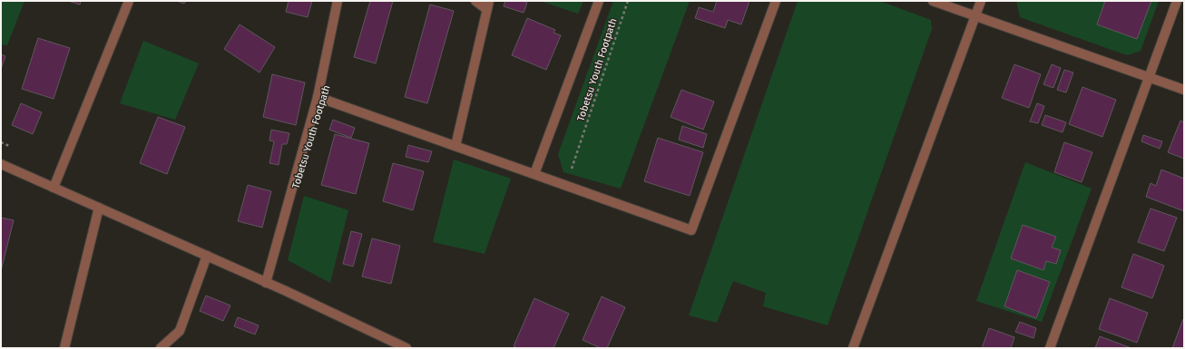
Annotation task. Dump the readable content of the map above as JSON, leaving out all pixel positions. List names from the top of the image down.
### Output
{
  "streets": {
    "path": ["Tobetsu Youth Footpath"]
  }
}
